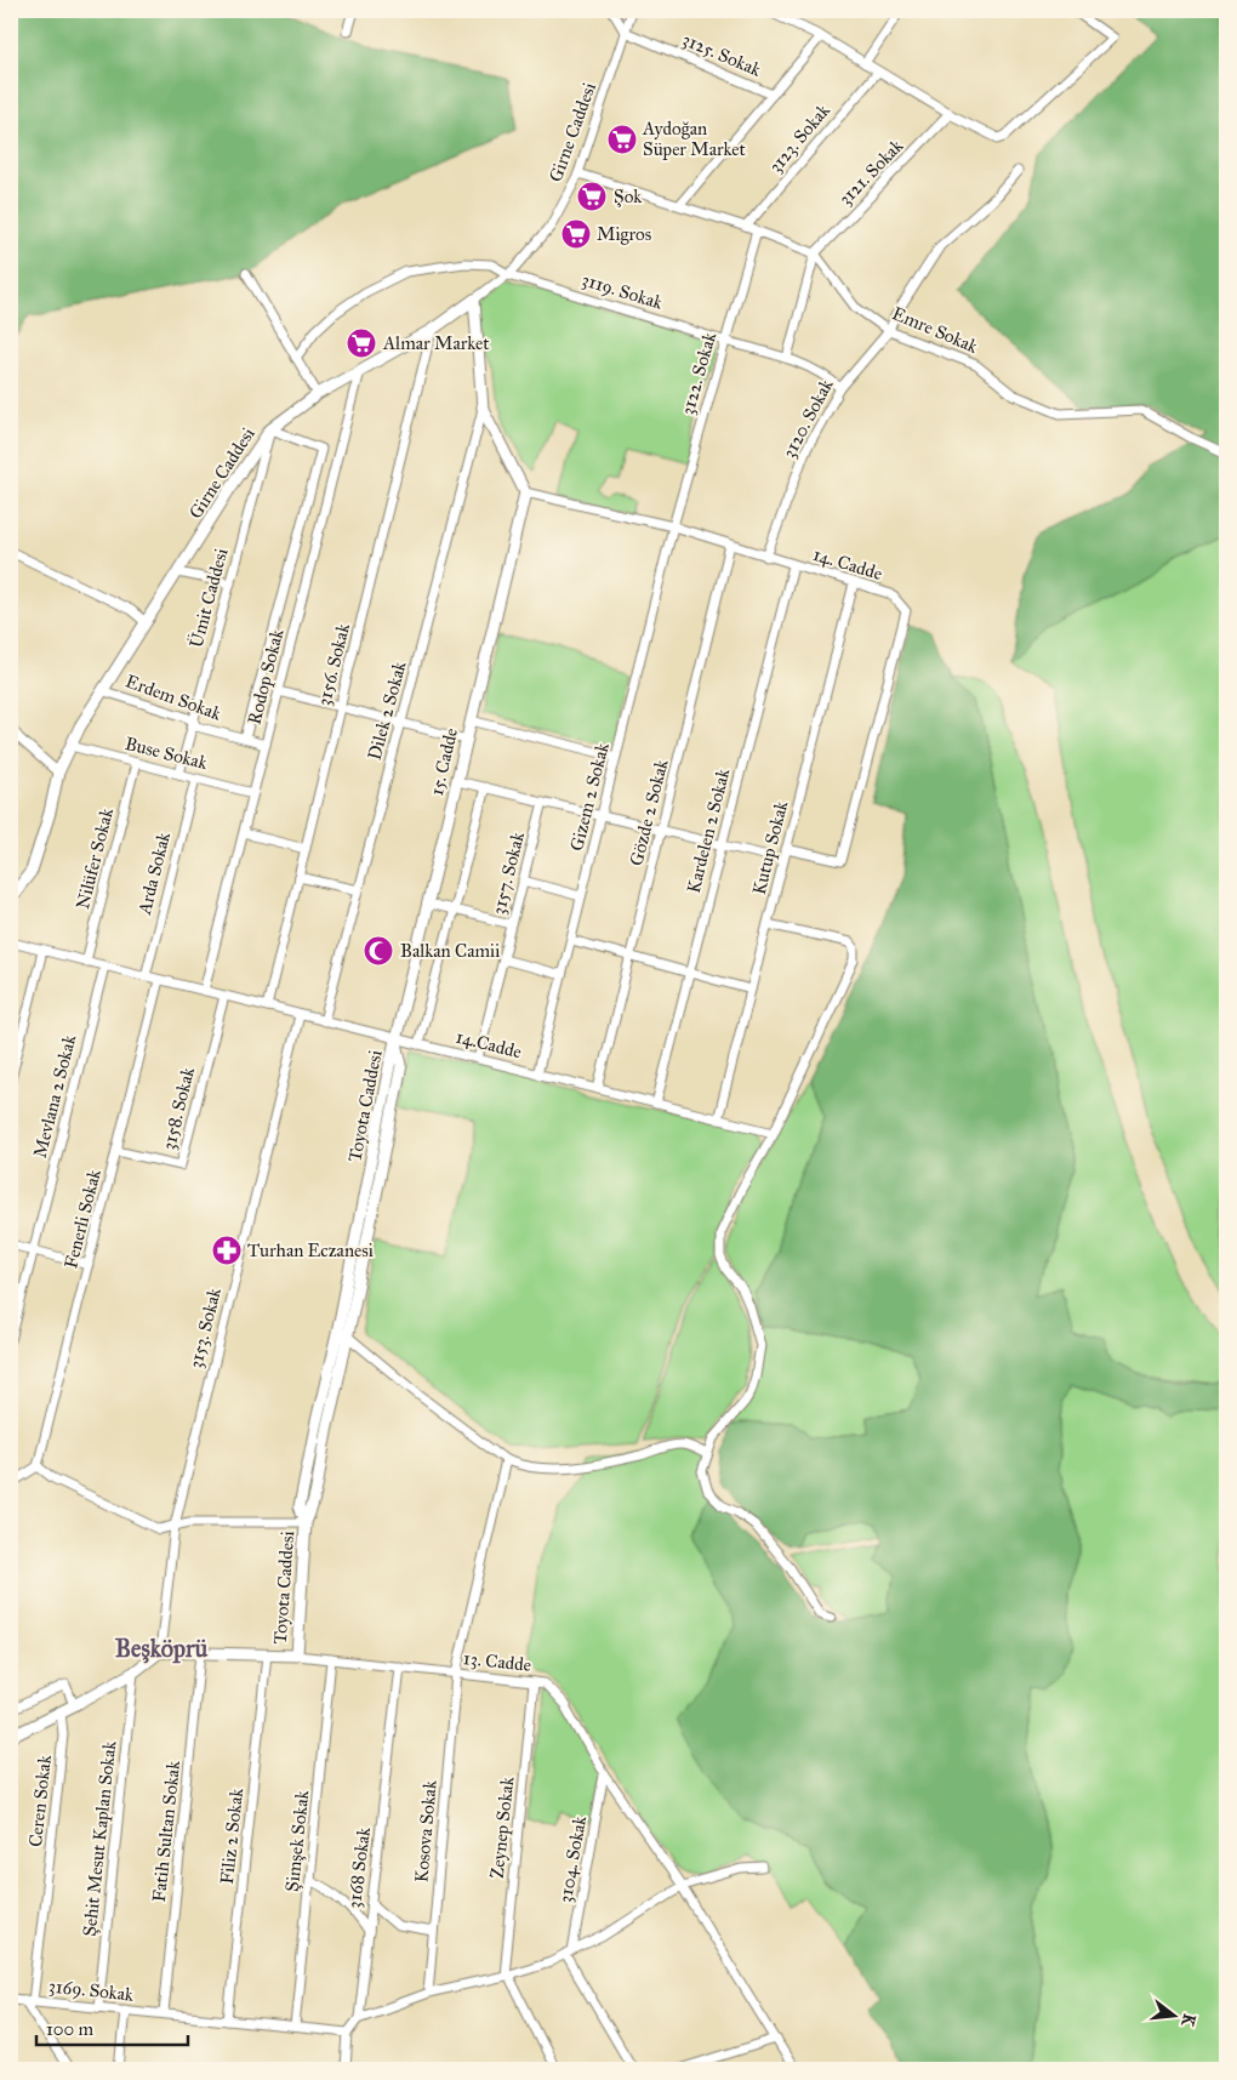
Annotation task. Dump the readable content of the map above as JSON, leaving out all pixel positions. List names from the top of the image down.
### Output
{
  "streets": {
    "street": [
      "3125. Sokak",
      "Girne Caddesi",
      "3123. Sokak",
      "3121. Sokak",
      "3119. Sokak",
      "Emre Sokak",
      "3122. Sokak",
      "3120. Sokak",
      "14. Cadde",
      "Ümit Caddesi",
      "3156. Sokak",
      "Rodop Sokak",
      "Erdem Sokak",
      "Dilek 2 Sokak",
      "Buse Sokak",
      "15. Cadde",
      "Gizem 2 Sokak",
      "Gözde 2 Sokak",
      "Kardelen 2 Sokak",
      "Kutup Sokak",
      "Nilüfer Sokak",
      "Arda Sokak",
      "3157. Sokak",
      "14.Cadde",
      "Mevlana 2 Sokak",
      "Toyota Caddesi",
      "3158. Sokak",
      "Fenerli Sokak",
      "3153. Sokak",
      "13. Cadde",
      "Ceren Sokak",
      "Zeynep Sokak",
      "Fatih Sultan Sokak",
      "Kosova Sokak",
      "Filiz 2 Sokak",
      "Şehit Mesut Kaplan Sokak",
      "Şimşek Sokak",
      "3104. Sokak",
      "3168 Sokak",
      "3169. Sokak"
    ]
  },
  "crossings": [
    ["3125. Sokak", "Girne Caddesi"],
    ["Girne Caddesi", "3119. Sokak"],
    ["Girne Caddesi", "Ümit Caddesi"],
    ["Girne Caddesi", "3156. Sokak"],
    ["Girne Caddesi", "Rodop Sokak"],
    ["Girne Caddesi", "Erdem Sokak"],
    ["Girne Caddesi", "Buse Sokak"],
    ["3121. Sokak", "Emre Sokak"],
    ["3119. Sokak", "3122. Sokak"],
    ["3119. Sokak", "3120. Sokak"],
    ["Emre Sokak", "3120. Sokak"],
    ["3122. Sokak", "14. Cadde"],
    ["3122. Sokak", "Gizem 2 Sokak"],
    ["3120. Sokak", "14. Cadde"],
    ["14. Cadde", "15. Cadde"],
    ["14. Cadde", "Gizem 2 Sokak"],
    ["14. Cadde", "Gözde 2 Sokak"],
    ["14. Cadde", "Kardelen 2 Sokak"],
    ["14. Cadde", "Kutup Sokak"],
    ["Ümit Caddesi", "Erdem Sokak"],
    ["Ümit Caddesi", "Buse Sokak"],
    ["3156. Sokak", "14.Cadde"],
    ["Rodop Sokak", "Erdem Sokak"],
    ["Rodop Sokak", "Buse Sokak"],
    ["Rodop Sokak", "14.Cadde"],
    ["Dilek 2 Sokak", "14.Cadde"],
    ["Buse Sokak", "Nilüfer Sokak"],
    ["Buse Sokak", "Arda Sokak"],
    ["15. Cadde", "14.Cadde"],
    ["15. Cadde", "Toyota Caddesi"],
    ["Gizem 2 Sokak", "14.Cadde"],
    ["Gözde 2 Sokak", "14.Cadde"],
    ["Kardelen 2 Sokak", "14.Cadde"],
    ["Kutup Sokak", "14.Cadde"],
    ["Nilüfer Sokak", "14.Cadde"],
    ["Arda Sokak", "14.Cadde"],
    ["3157. Sokak", "14.Cadde"],
    ["14.Cadde", "Mevlana 2 Sokak"],
    ["14.Cadde", "Toyota Caddesi"],
    ["14.Cadde", "3158. Sokak"],
    ["14.Cadde", "Fenerli Sokak"],
    ["14.Cadde", "3153. Sokak"],
    ["Toyota Caddesi", "13. Cadde"],
    ["3158. Sokak", "Fenerli Sokak"],
    ["3153. Sokak", "13. Cadde"],
    ["13. Cadde", "Zeynep Sokak"],
    ["13. Cadde", "Fatih Sultan Sokak"],
    ["13. Cadde", "Kosova Sokak"],
    ["13. Cadde", "Filiz 2 Sokak"],
    ["13. Cadde", "Şimşek Sokak"],
    ["13. Cadde", "3104. Sokak"],
    ["13. Cadde", "3168 Sokak"],
    ["Ceren Sokak", "3169. Sokak"],
    ["Fatih Sultan Sokak", "3169. Sokak"],
    ["Filiz 2 Sokak", "3169. Sokak"],
    ["Şehit Mesut Kaplan Sokak", "3169. Sokak"],
    ["Şimşek Sokak", "3169. Sokak"]
  ],
  "districts": ["Beşköprü"],
  "places": {
    "supermarket": [
      "Aydoğan Süper Market",
      "Şok",
      "Migros",
      "Almar Market"
    ],
    "mosque": ["Balkan Camii"],
    "pharmacy": ["Turhan Eczanesi"]
  },
  "scale_bar": "100 m",
  "north": "right"
}
